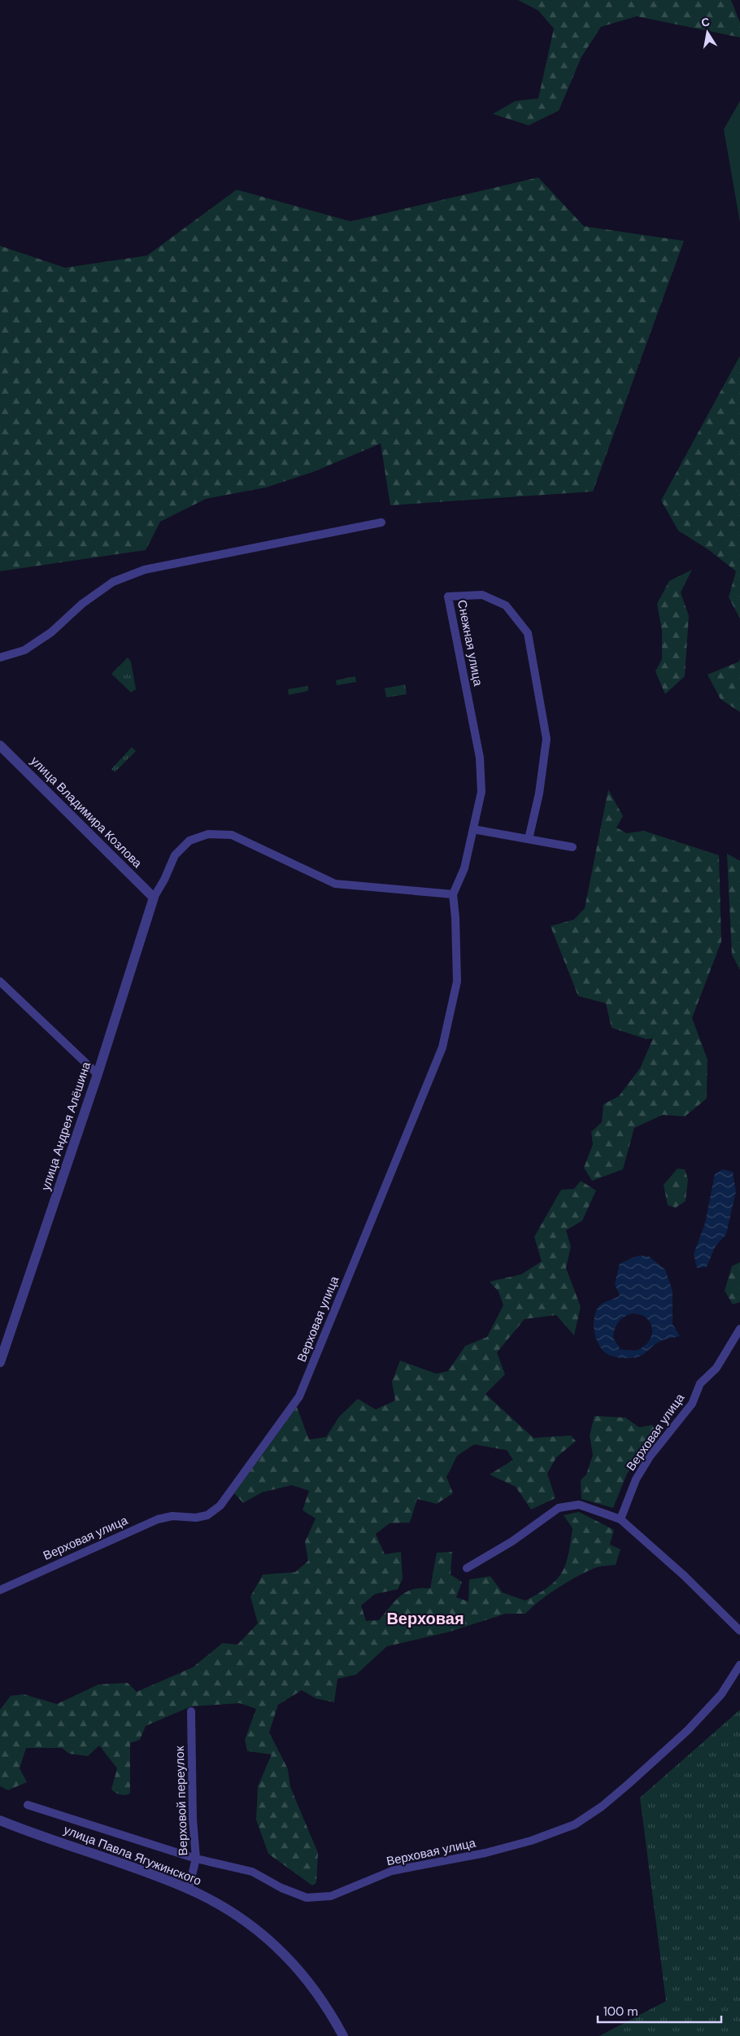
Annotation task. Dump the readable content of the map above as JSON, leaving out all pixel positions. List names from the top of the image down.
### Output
{
  "streets": {
    "street": [
      "Снежная улица",
      "улица Владимира Козлова",
      "улица Андрея Алёшина",
      "Верховая улица",
      "Верховой переулок",
      "улица Павла Ягужинского"
    ]
  },
  "crossings": [
    ["Снежная улица", "Верховая улица"],
    ["улица Владимира Козлова", "улица Андрея Алёшина"],
    ["Верховая улица", "Верховой переулок"],
    ["Верховой переулок", "улица Павла Ягужинского"]
  ],
  "districts": ["Верховая"],
  "scale_bar": "100 m",
  "north": "top"
}
